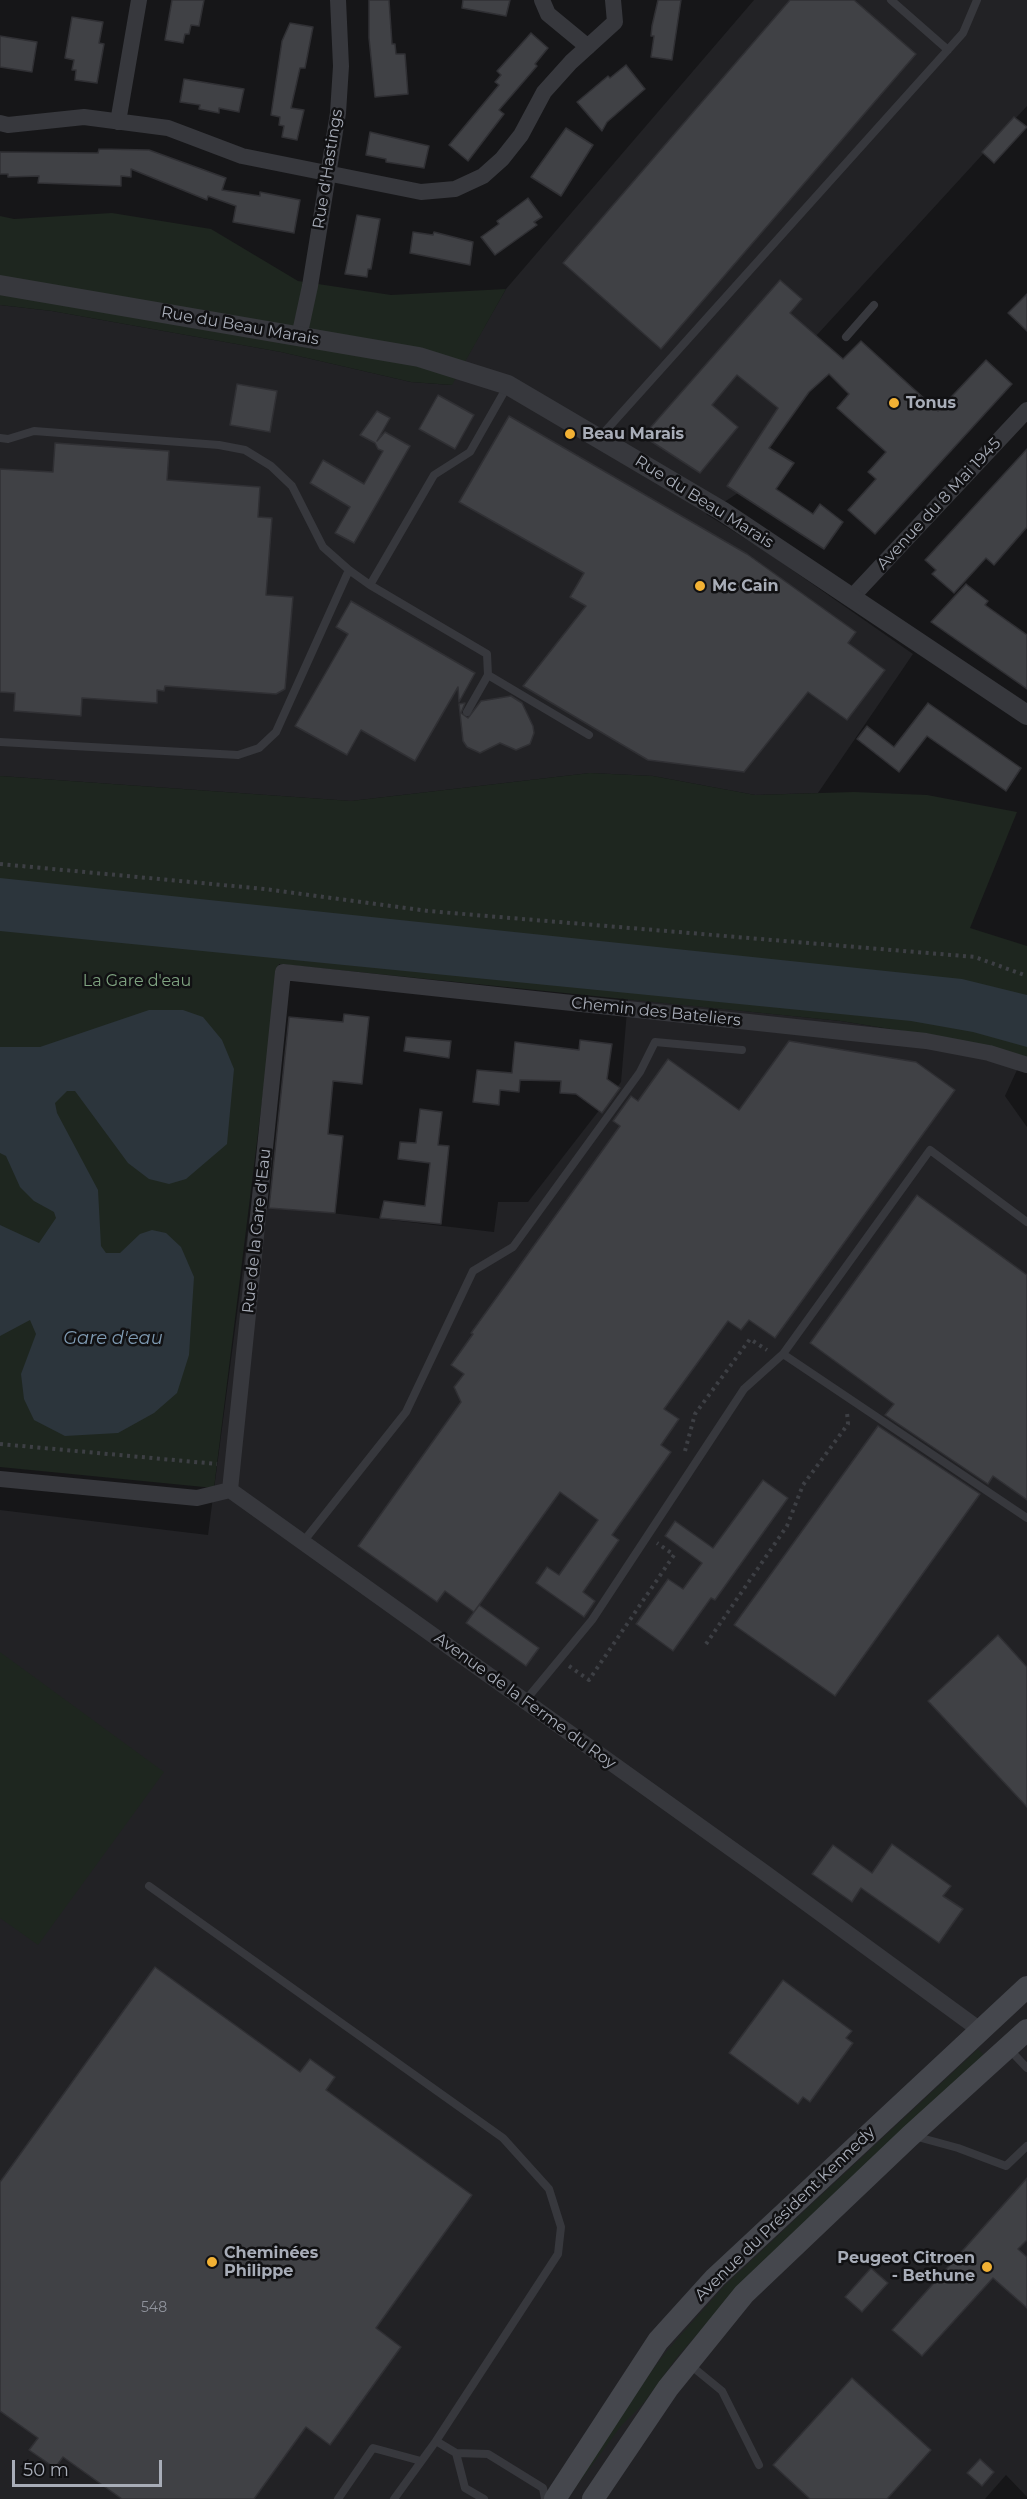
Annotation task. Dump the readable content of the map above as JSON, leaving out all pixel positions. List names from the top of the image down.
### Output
{
  "streets": {
    "main road": ["Avenue de la Ferme du Roy", "Avenue du Président Kennedy"],
    "street": [
      "Rue d'Hastings",
      "Rue du Beau Marais",
      "Avenue du 8 Mai 1945",
      "Chemin des Bateliers",
      "Rue de la Gare d'Eau"
    ]
  },
  "crossings": [
    ["Rue d'Hastings", "Rue du Beau Marais"],
    ["Rue du Beau Marais", "Avenue du 8 Mai 1945"],
    ["Chemin des Bateliers", "Rue de la Gare d'Eau"],
    ["Rue de la Gare d'Eau", "Avenue de la Ferme du Roy"],
    ["Avenue de la Ferme du Roy", "Avenue du Président Kennedy"]
  ],
  "water": ["Gare d'eau"],
  "parks": ["La Gare d'eau"],
  "places": [
    "Tonus",
    "Beau Marais",
    "Mc Cain",
    "Cheminées Philippe",
    "Peugeot Citroen - Bethune"
  ],
  "house_numbers": ["548"],
  "scale_bar": "50 m"
}
